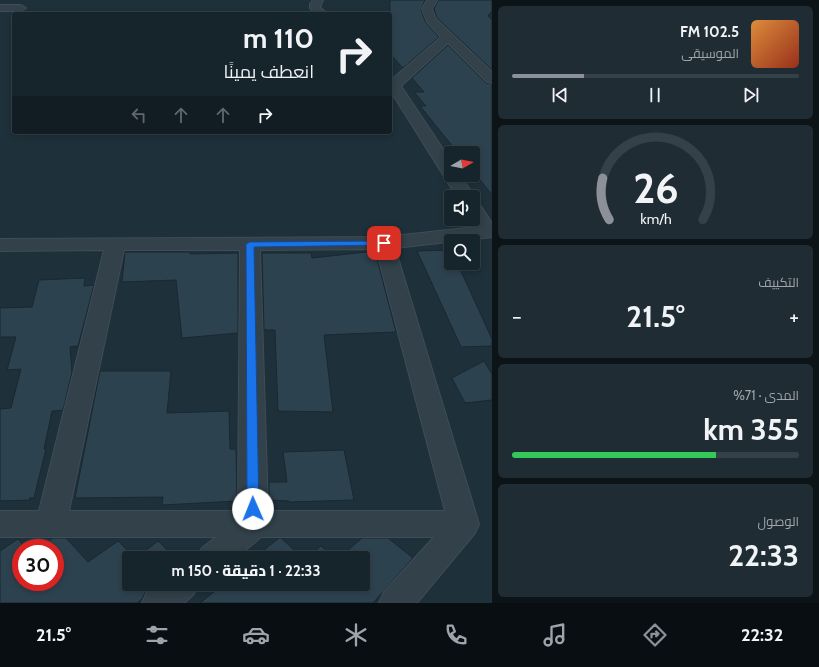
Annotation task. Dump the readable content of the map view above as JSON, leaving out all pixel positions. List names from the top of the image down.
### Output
{
  "north": "right",
  "page": {
    "turn": ["110 m", "انعطف يمينًا"],
    "song": ["102.5 FM", "الموسيقى"],
    "tile": [
      "التكييف",
      ["المدى · 71%", "355 km"],
      ["الوصول", "22:33"]
    ],
    "heat": ["−", "21.5°", "+"],
    "limit": "30",
    "trip": "22:33 · 1 دقيقة · 150 m",
    "tabs": ["22:32", "21.5°"],
    "gauge": ["26", "km/h"]
  }
}
